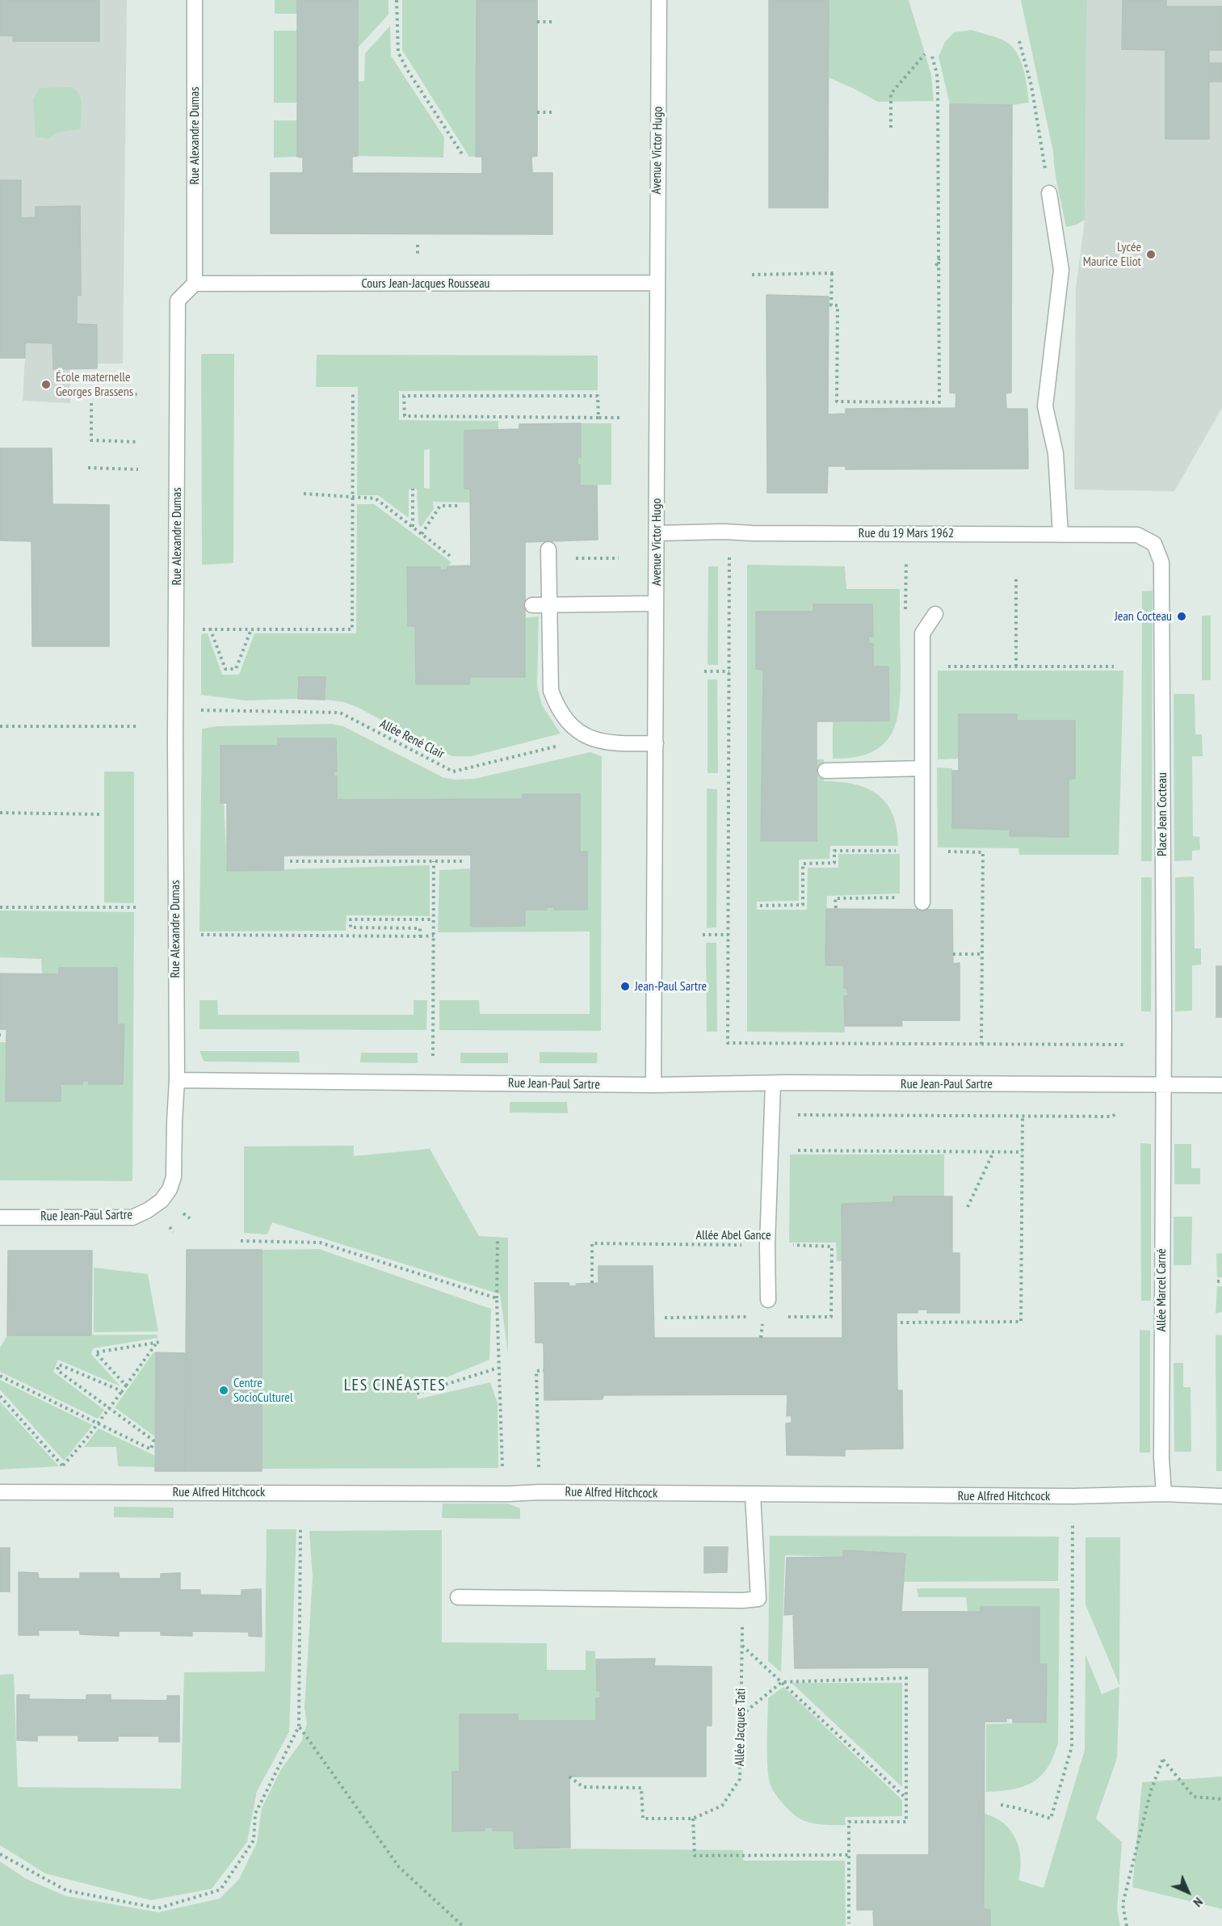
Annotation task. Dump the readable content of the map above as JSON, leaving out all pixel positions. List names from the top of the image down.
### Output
{
  "streets": {
    "street": [
      "Rue Alexandre Dumas",
      "Avenue Victor Hugo",
      "Cours Jean-Jacques Rousseau",
      "Rue du 19 Mars 1962",
      "Place Jean Cocteau",
      "Rue Jean-Paul Sartre",
      "Allée Marcel Carné",
      "Rue Alfred Hitchcock"
    ],
    "path": ["Allée René Clair", "Allée Abel Gance", "Allée Jacques Tati"]
  },
  "crossings": [
    ["Rue Alexandre Dumas", "Cours Jean-Jacques Rousseau"],
    ["Rue Alexandre Dumas", "Rue Jean-Paul Sartre"],
    ["Avenue Victor Hugo", "Cours Jean-Jacques Rousseau"],
    ["Avenue Victor Hugo", "Rue du 19 Mars 1962"],
    ["Avenue Victor Hugo", "Rue Jean-Paul Sartre"],
    ["Rue du 19 Mars 1962", "Place Jean Cocteau"],
    ["Place Jean Cocteau", "Rue Jean-Paul Sartre"],
    ["Place Jean Cocteau", "Allée Marcel Carné"],
    ["Rue Jean-Paul Sartre", "Allée Marcel Carné"],
    ["Allée Marcel Carné", "Rue Alfred Hitchcock"]
  ],
  "districts": ["LES CINÉASTES"],
  "places": [
    "Lycée Maurice Eliot",
    "École maternelle Georges Brassens",
    "Jean Cocteau",
    "Jean-Paul Sartre",
    "Centre SocioCulturel"
  ],
  "north": "bottom right"
}
